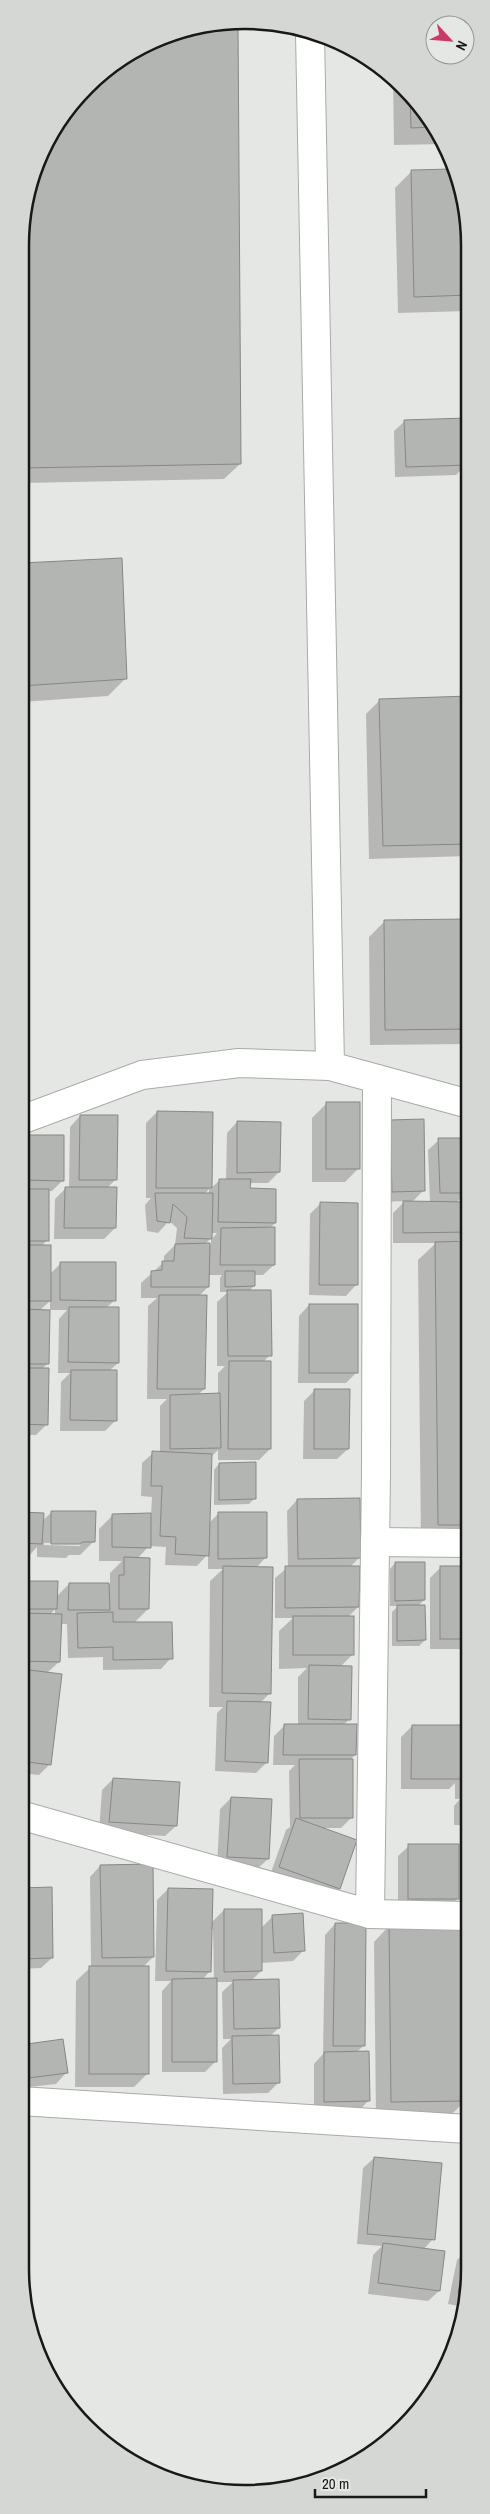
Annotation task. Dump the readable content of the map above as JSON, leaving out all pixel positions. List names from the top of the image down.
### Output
{
  "scale_bar": "20 m",
  "north": "bottom right"
}
